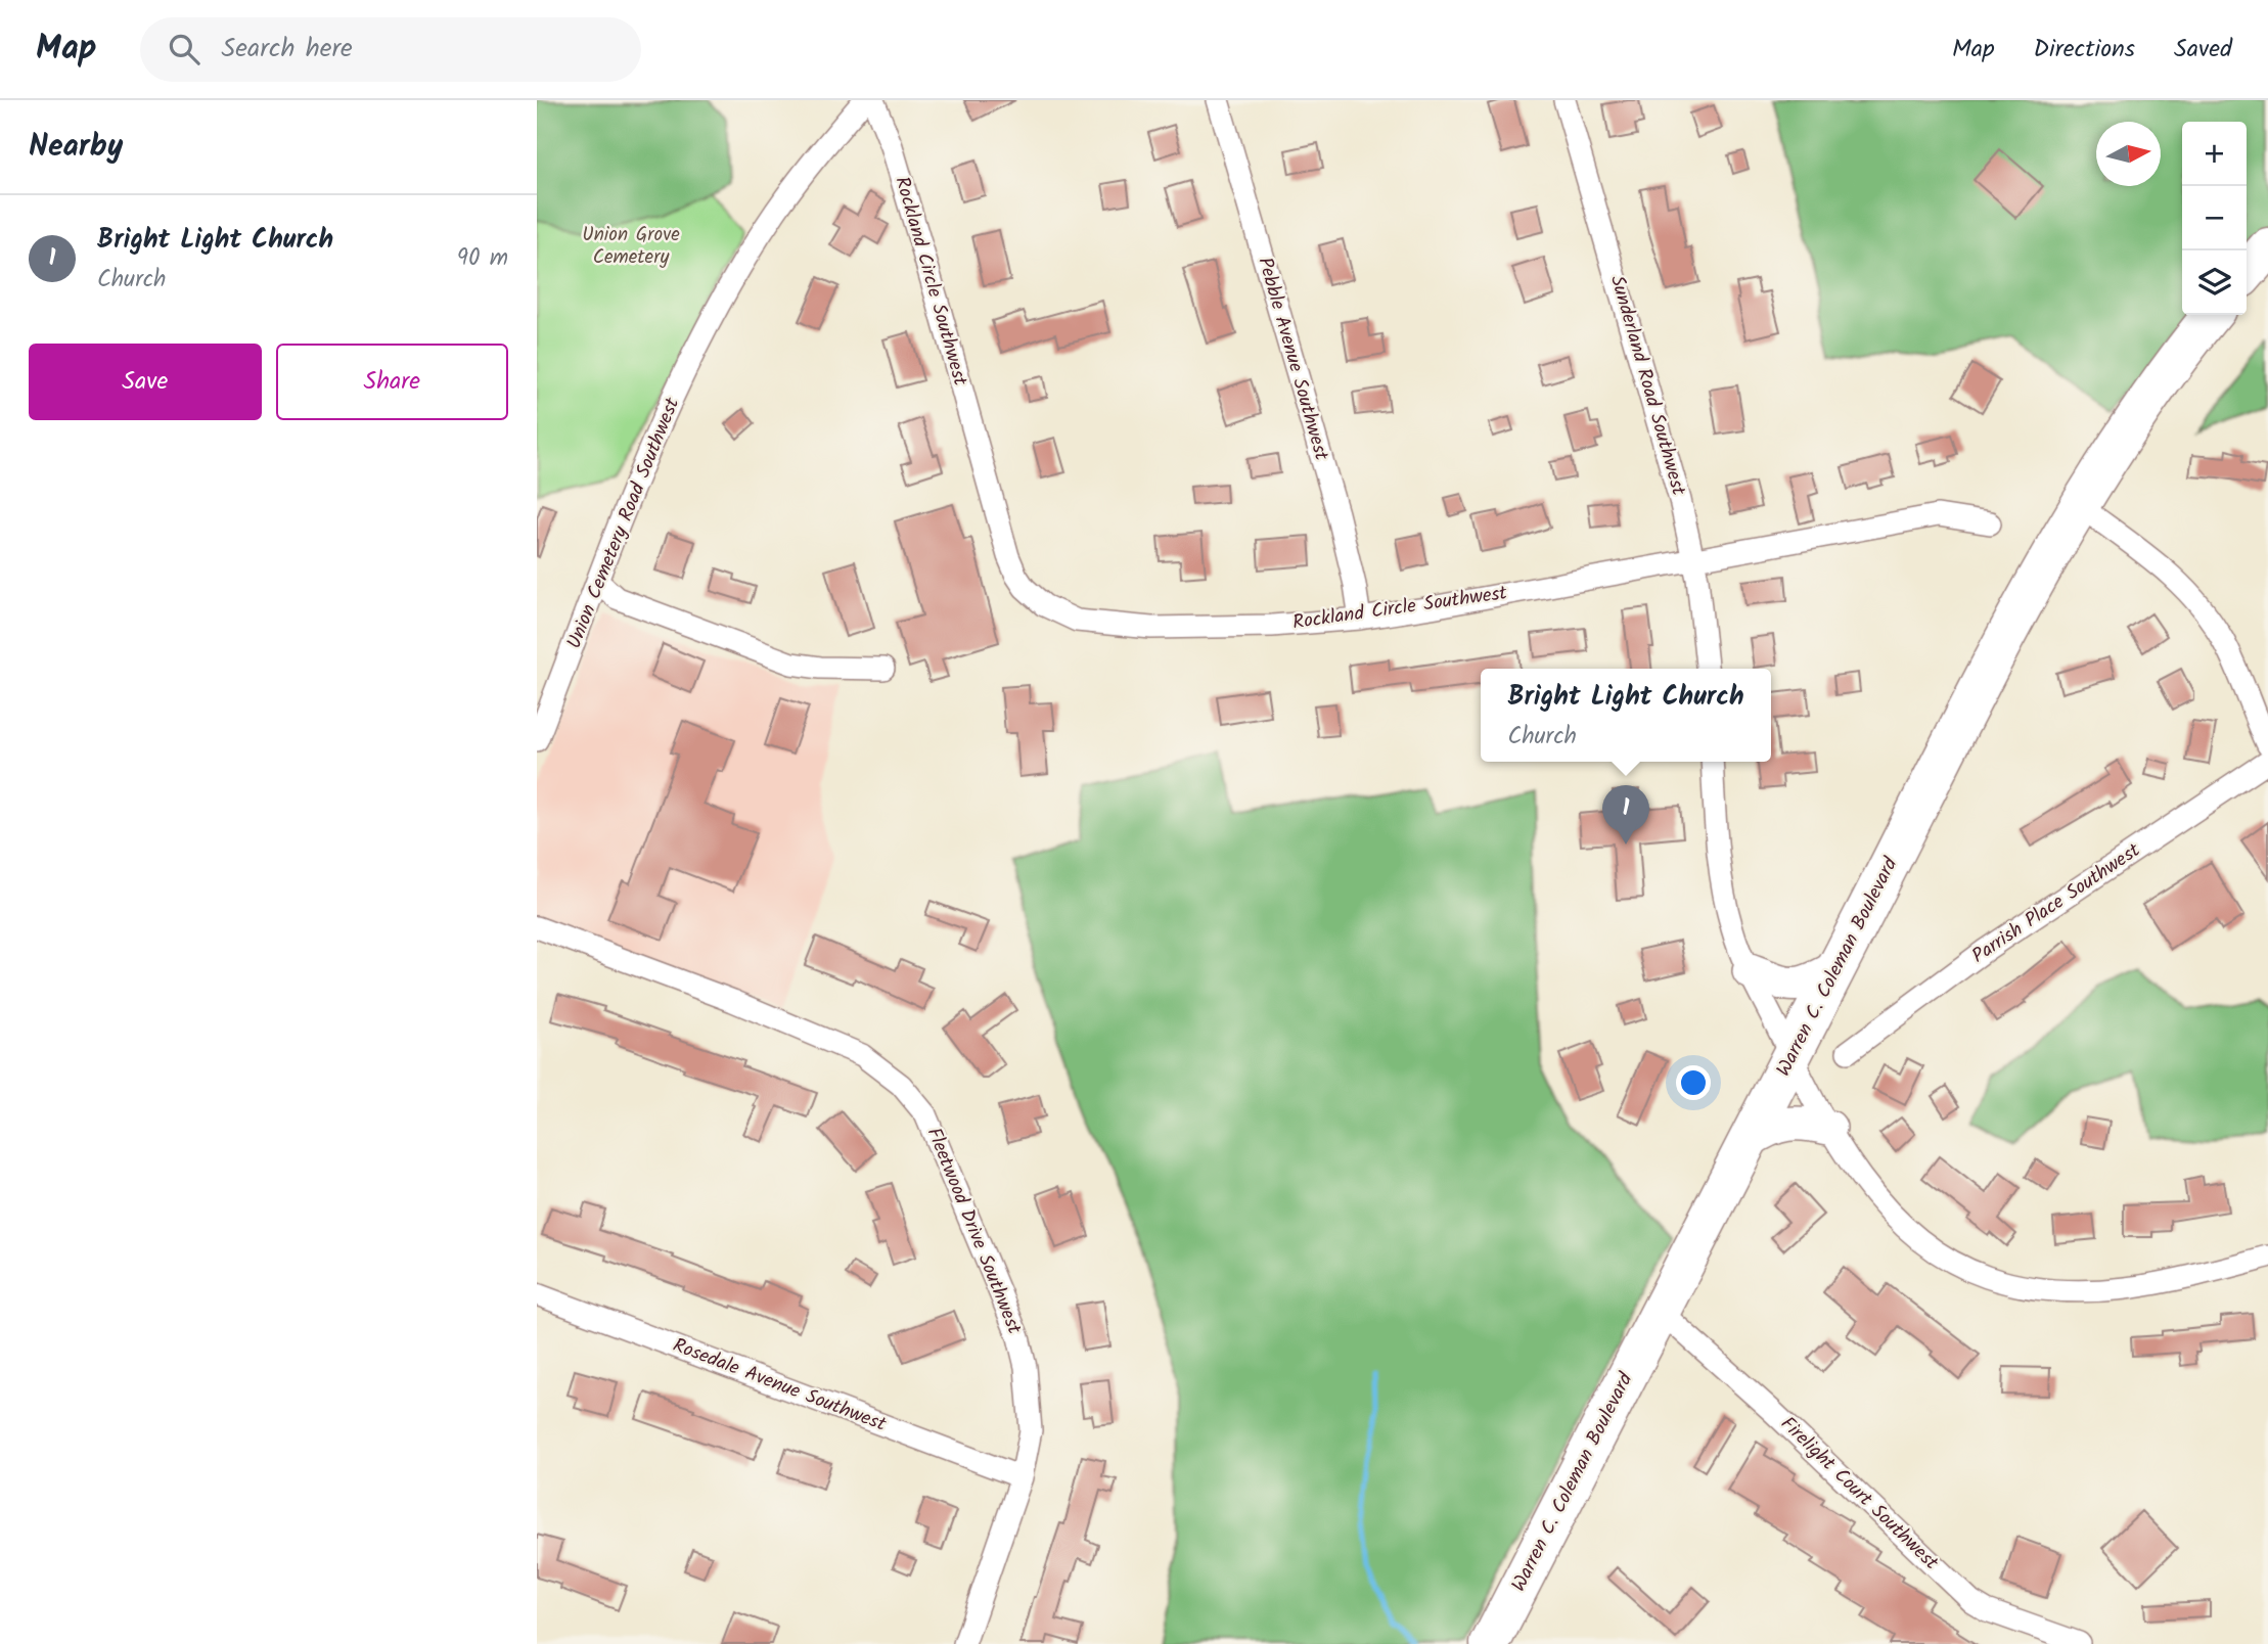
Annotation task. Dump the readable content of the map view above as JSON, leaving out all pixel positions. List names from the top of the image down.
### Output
{
  "streets": {
    "highway": ["Warren C. Coleman Boulevard"],
    "street": [
      "Rockland Circle Southwest",
      "Pebble Avenue Southwest",
      "Sunderland Road Southwest",
      "Union Cemetery Road Southwest",
      "Parrish Place Southwest",
      "Fleetwood Drive Southwest",
      "Rosedale Avenue Southwest",
      "Firelight Court Southwest"
    ]
  },
  "crossings": [
    ["Rockland Circle Southwest", "Pebble Avenue Southwest"],
    ["Rockland Circle Southwest", "Sunderland Road Southwest"],
    ["Warren C. Coleman Boulevard", "Firelight Court Southwest"],
    ["Fleetwood Drive Southwest", "Rosedale Avenue Southwest"]
  ],
  "parks": ["Union Grove Cemetery"],
  "north": "right",
  "page": {
    "header": "Map",
    "search": "Search here",
    "nav": ["Map", "Directions", "Saved"],
    "heading": "Nearby",
    "map_buttons": ["+", "−"],
    "list": [
      {
        "mark": "1",
        "name": "Bright Light Church",
        "note": "Church",
        "value": "90 m"
      }
    ],
    "buttons": ["Save", "Share"],
    "popup": ["Bright Light Church", "Church"],
    "pins": "1"
  }
}
